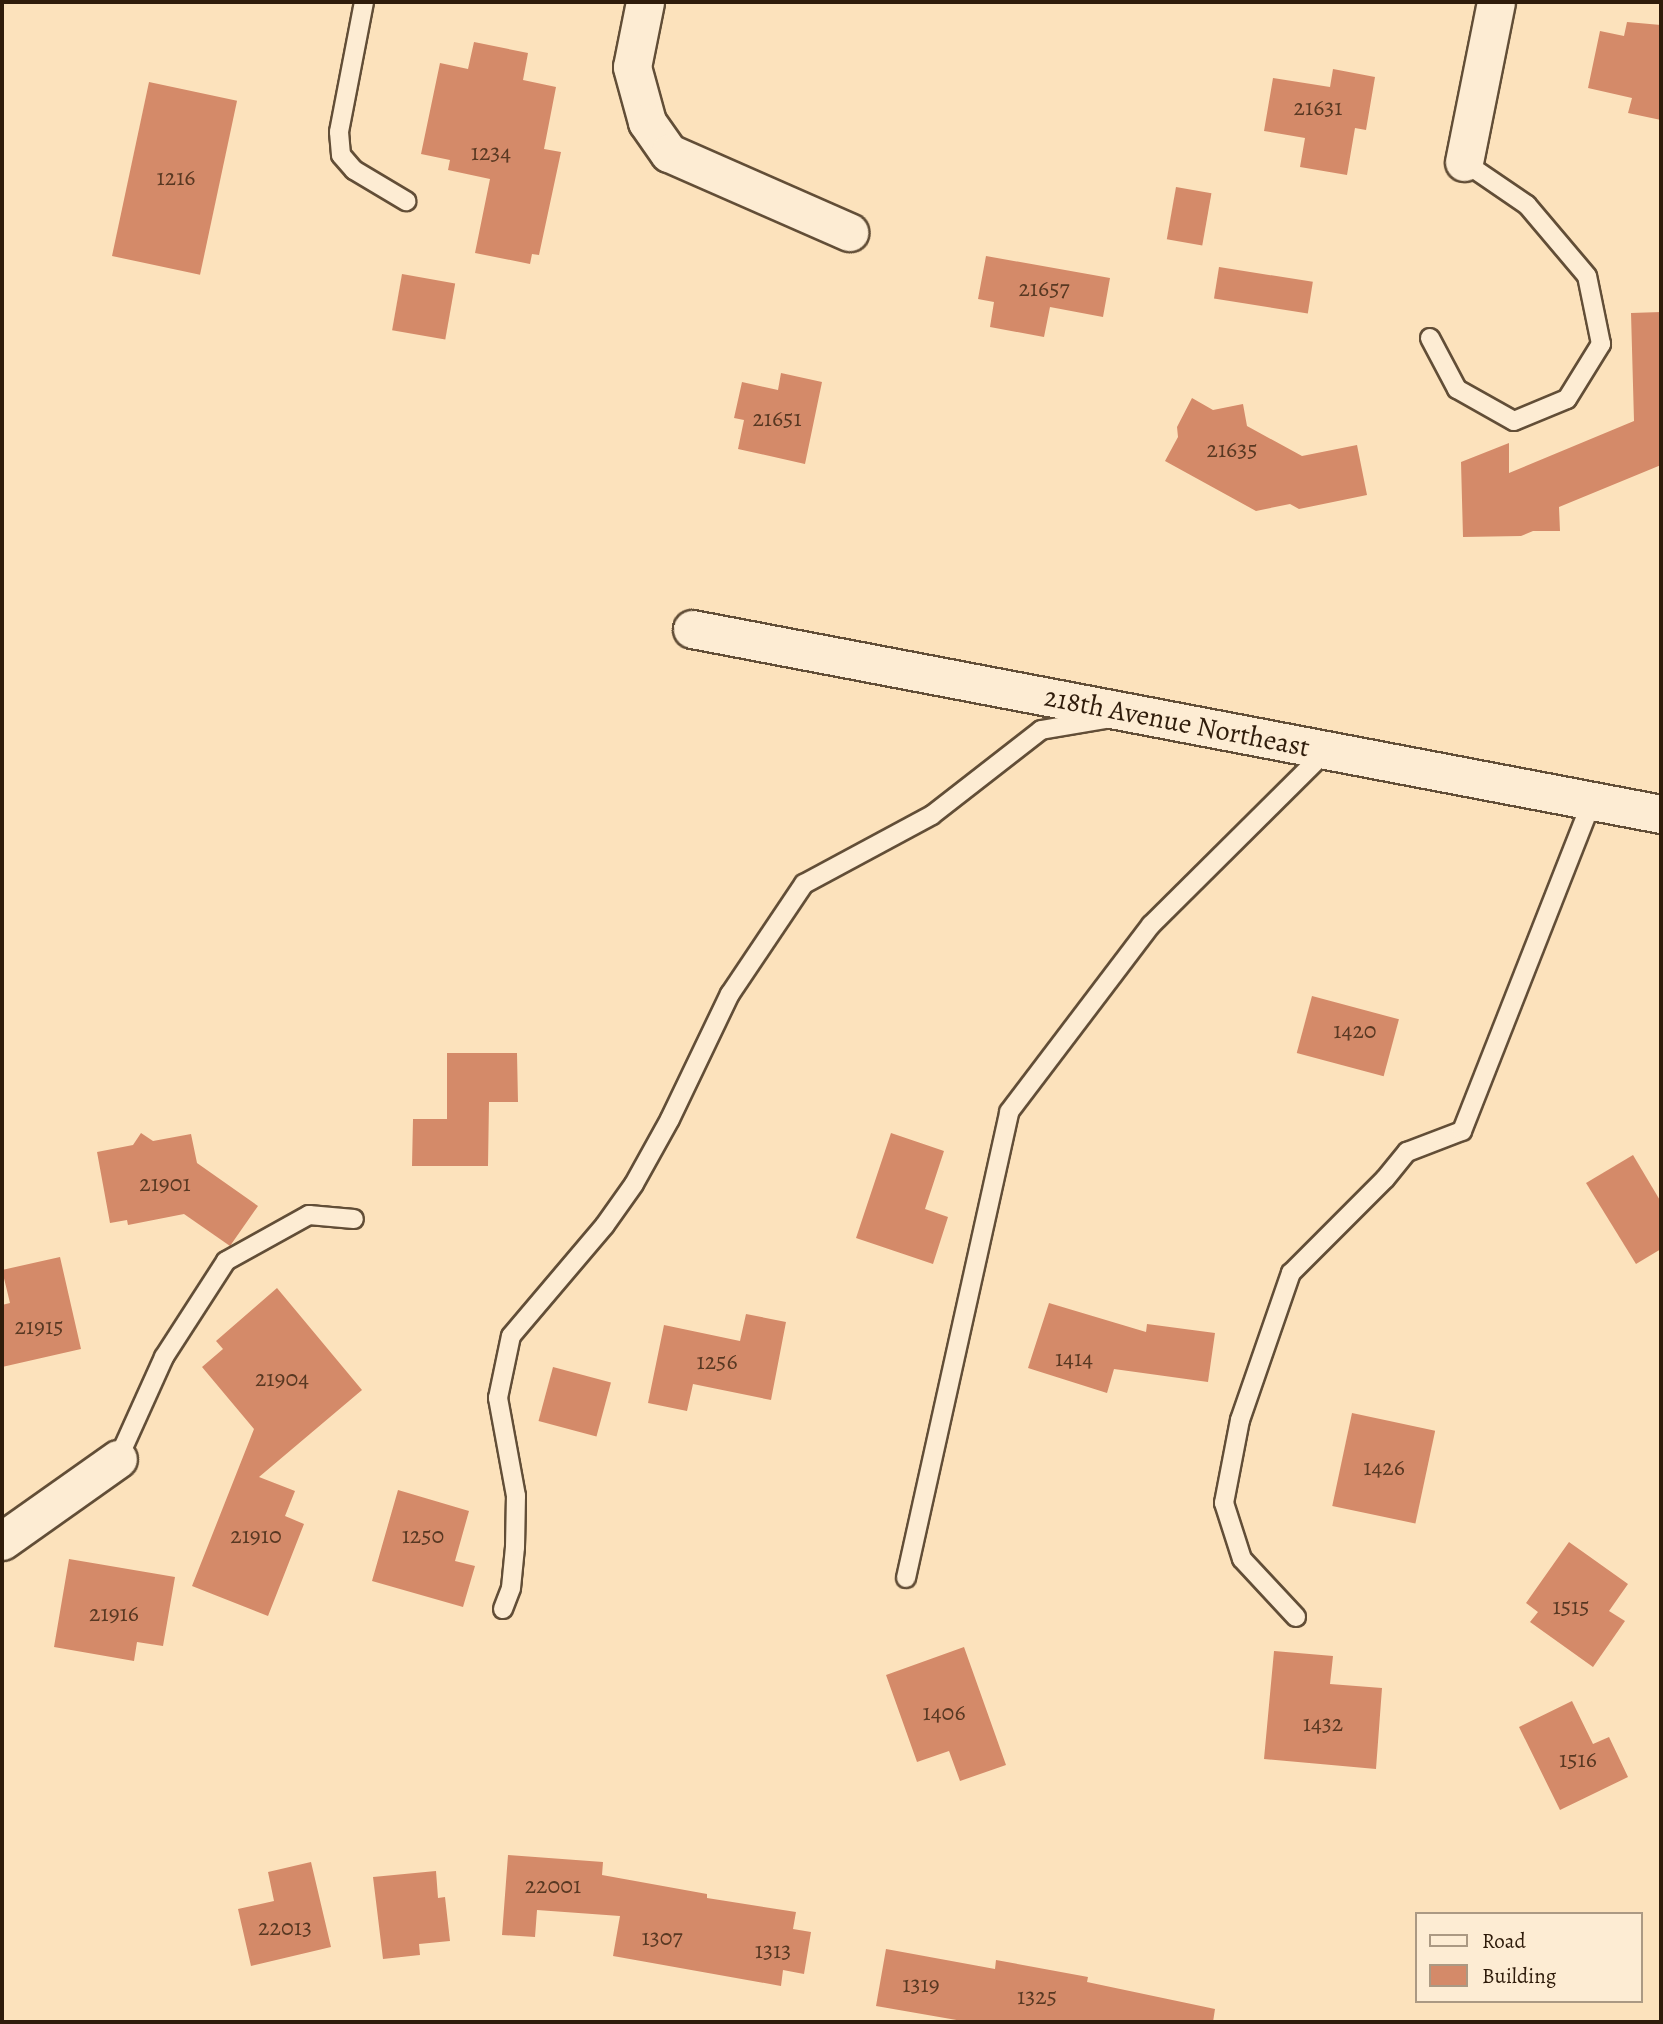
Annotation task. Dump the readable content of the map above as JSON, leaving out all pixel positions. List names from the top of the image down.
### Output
{
  "streets": {
    "street": ["218th Avenue Northeast"]
  },
  "house_numbers": [
    "21631",
    "1234",
    "1216",
    "21657",
    "21651",
    "21635",
    "1420",
    "21901",
    "21915",
    "1414",
    "1256",
    "21904",
    "1426",
    "21910",
    "1250",
    "1515",
    "21916",
    "1406",
    "1432",
    "1516",
    "22001",
    "22013",
    "1307",
    "1313",
    "1319",
    "1325"
  ],
  "legend": ["Road", "Building"]
}
